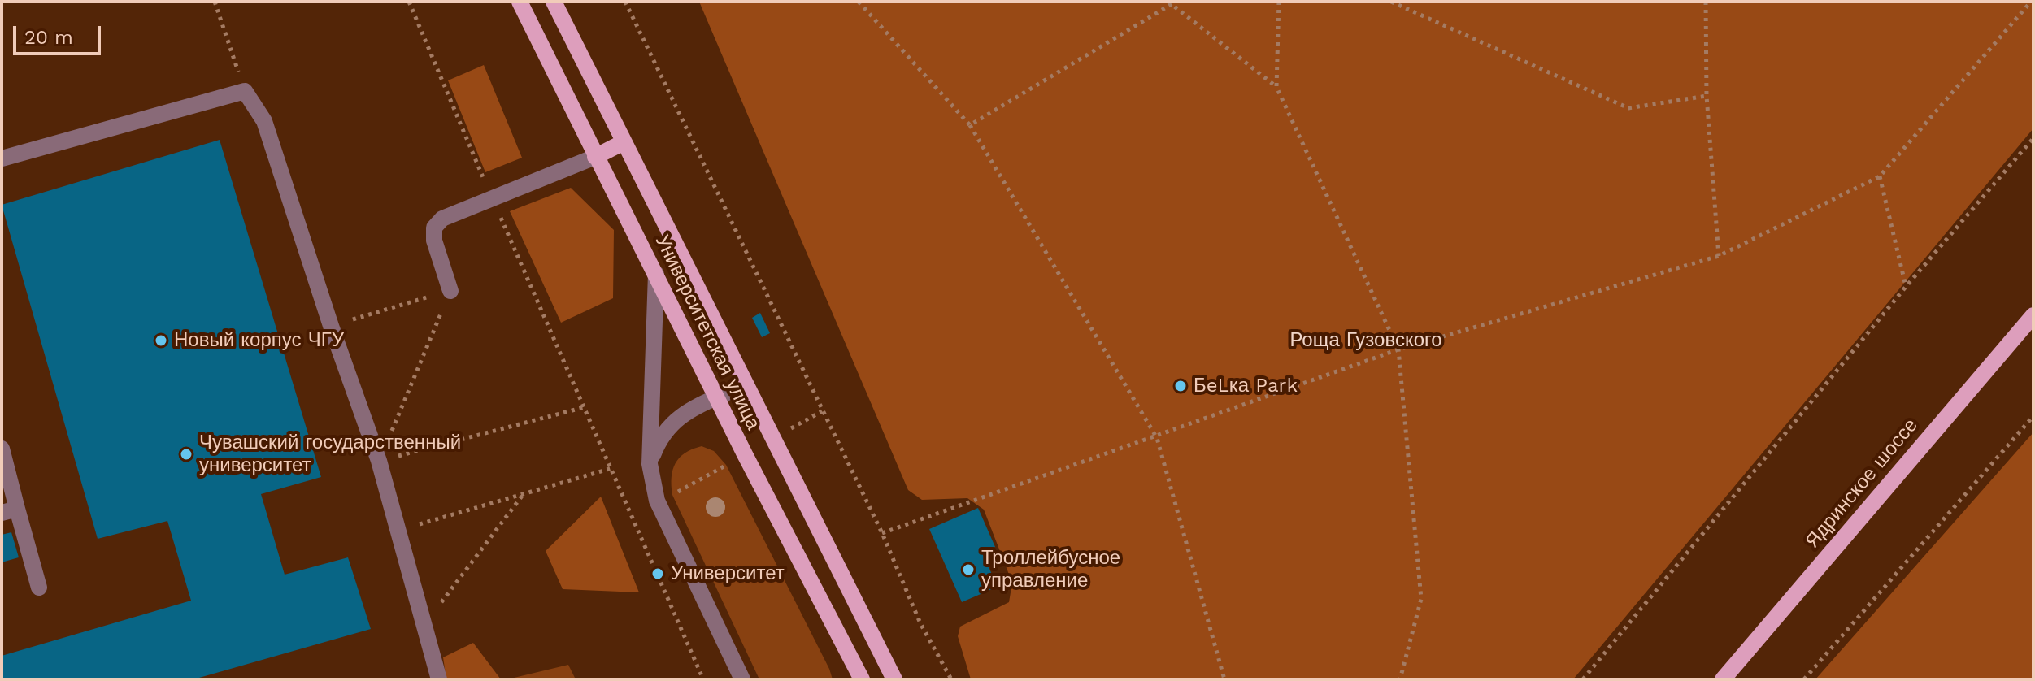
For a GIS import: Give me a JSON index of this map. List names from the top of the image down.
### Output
{
  "streets": {
    "main road": ["Университетская улица", "Ядринское шоссе"]
  },
  "parks": ["Роща Гузовского"],
  "places": [
    "Новый корпус ЧГУ",
    "БeLка Park",
    "Чувашский государственный университет",
    "Троллейбусное управление",
    "Университет"
  ],
  "scale_bar": "20 m"
}
